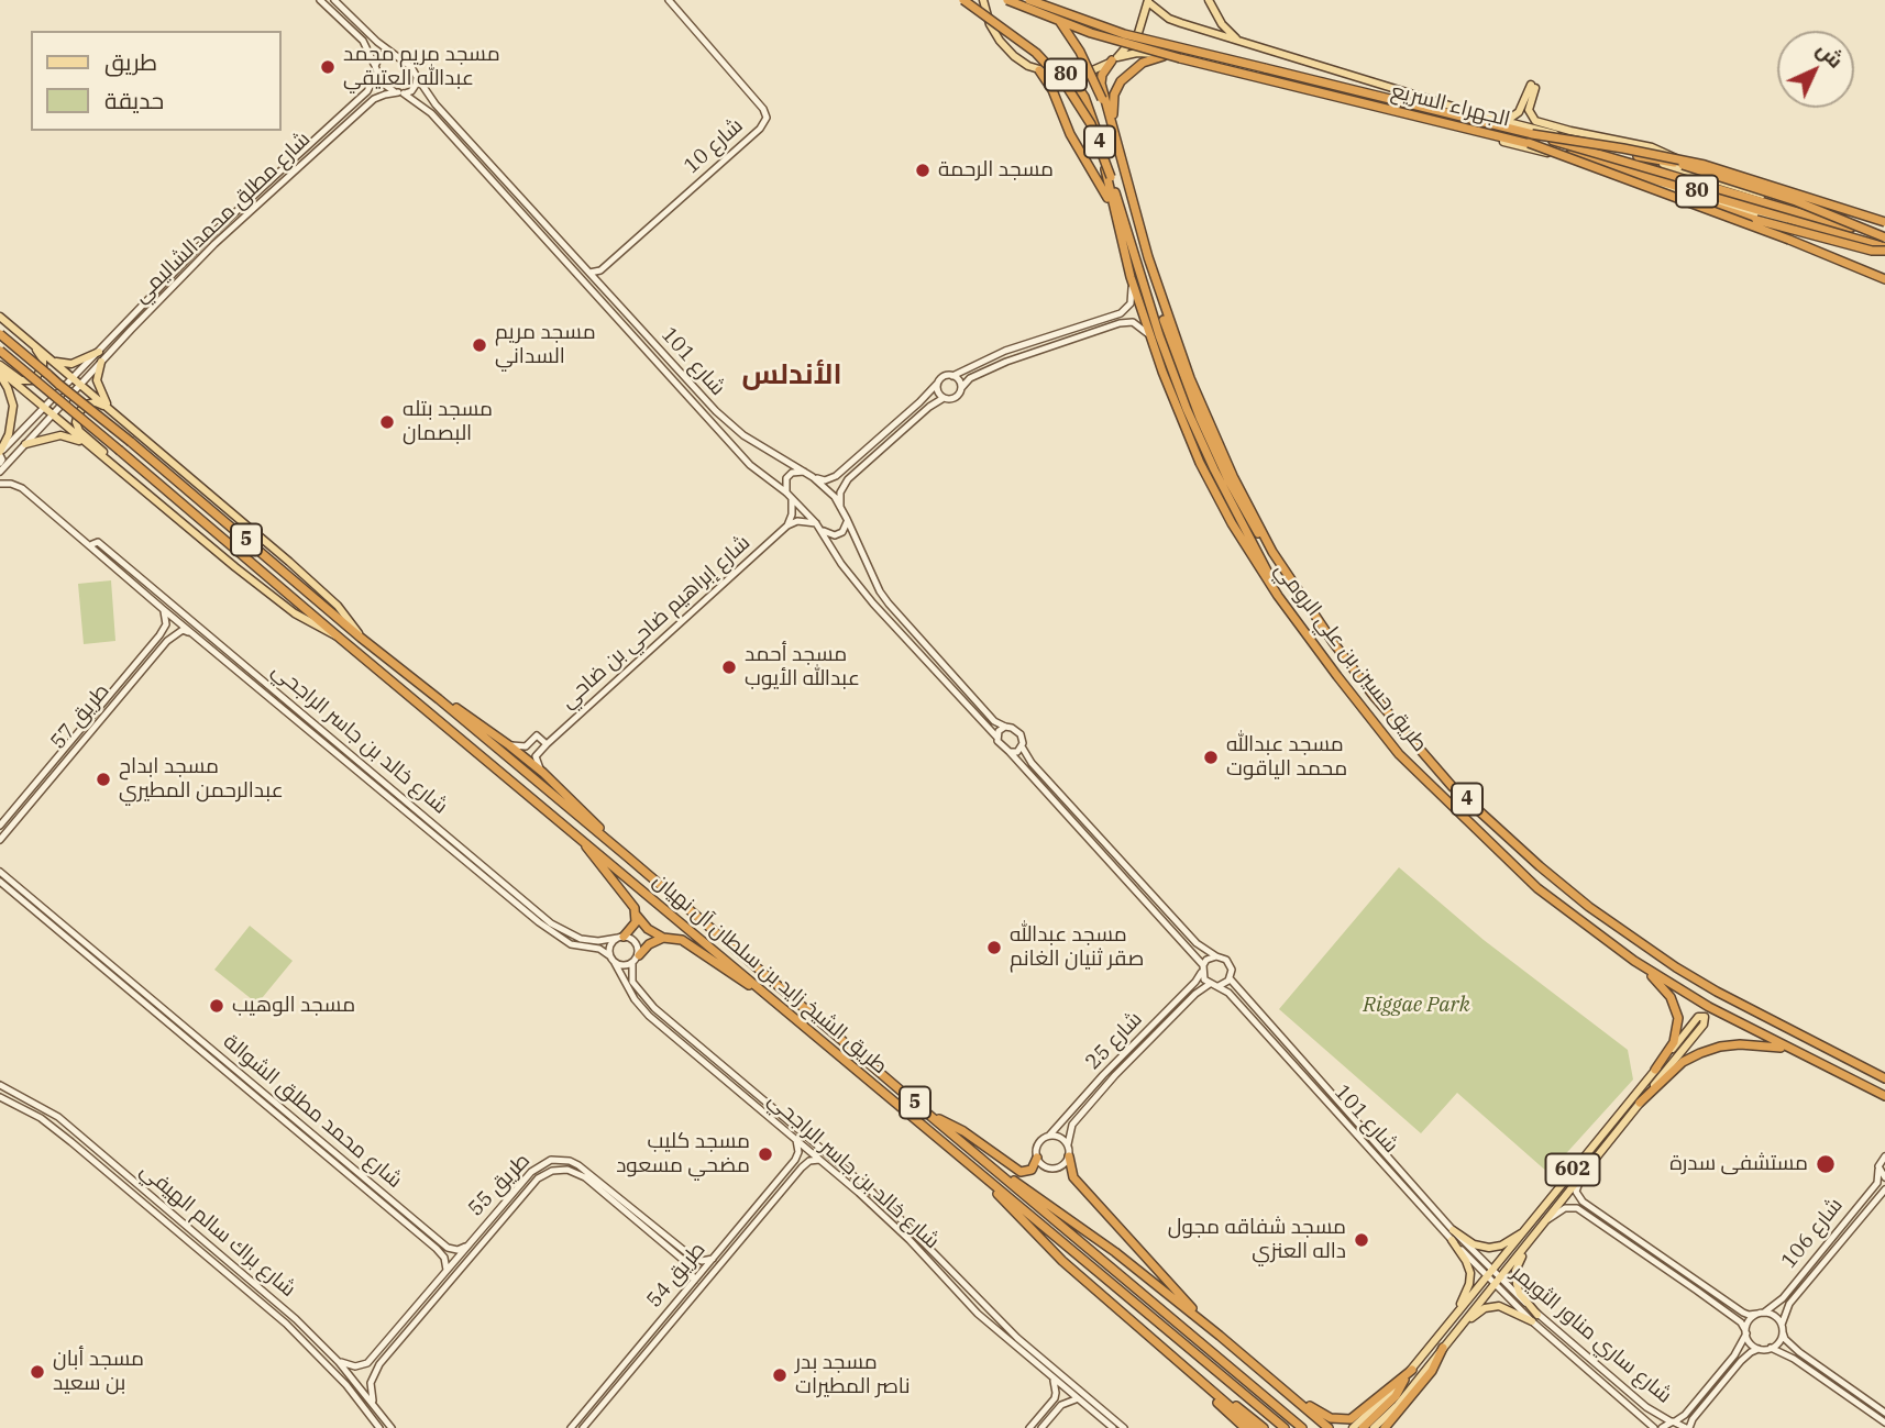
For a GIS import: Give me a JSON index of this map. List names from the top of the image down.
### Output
{
  "streets": {
    "highway": [
      "80",
      "الجهراء السريع",
      "4",
      "5",
      "طريق حسين بن علي الرومي",
      "طريق الشيخ زايد بن سلطان آل نهيان"
    ],
    "main road": ["602"],
    "street": [
      "شارع 10",
      "شارع مطلق محمدالشاليمي",
      "شارع 101",
      "شارع إبراهيم ضاحي بن ضاحي",
      "طريق 57",
      "شارع خالد بن جاسر الراجحي",
      "شارع 25",
      "شارع محمد مطلق الشوالة",
      "طريق 55",
      "شارع براك سالم الهيفي",
      "شارع 106",
      "طريق 54",
      "شارع ساري مناور الثويمر"
    ]
  },
  "crossings": [
    ["80", "الجهراء السريع"],
    ["80", "طريق حسين بن علي الرومي"],
    ["الجهراء السريع", "طريق حسين بن علي الرومي"],
    ["شارع مطلق محمدالشاليمي", "شارع 101"],
    ["شارع مطلق محمدالشاليمي", "طريق الشيخ زايد بن سلطان آل نهيان"],
    ["شارع 101", "شارع 25"],
    ["شارع 101", "602"],
    ["شارع 101", "شارع ساري مناور الثويمر"],
    ["شارع خالد بن جاسر الراجحي", "طريق 54"],
    ["شارع محمد مطلق الشوالة", "طريق 55"],
    ["602", "شارع ساري مناور الثويمر"],
    ["طريق 55", "طريق 54"]
  ],
  "districts": ["الأندلس"],
  "parks": ["Riggae Park"],
  "places": [
    "مسجد مريم محمد عبدالله العتيقي",
    "مسجد الرحمة",
    "مسجد مريم السداني",
    "مسجد بتله البصمان",
    "مسجد أحمد عبدالله الأيوب",
    "مسجد عبدالله محمد الياقوت",
    "مسجد ابداح عبدالرحمن المطيري",
    "مسجد عبدالله صقر ثنيان الغانم",
    "مسجد الوهيب",
    "مسجد كليب مضحي مسعود",
    "مستشفى سدرة",
    "مسجد شفاقه مجول داله العنزي",
    "مسجد أبان بن سعيد",
    "مسجد بدر ناصر المطيرات"
  ],
  "legend": ["طريق", "حديقة"],
  "north": "top right"
}
